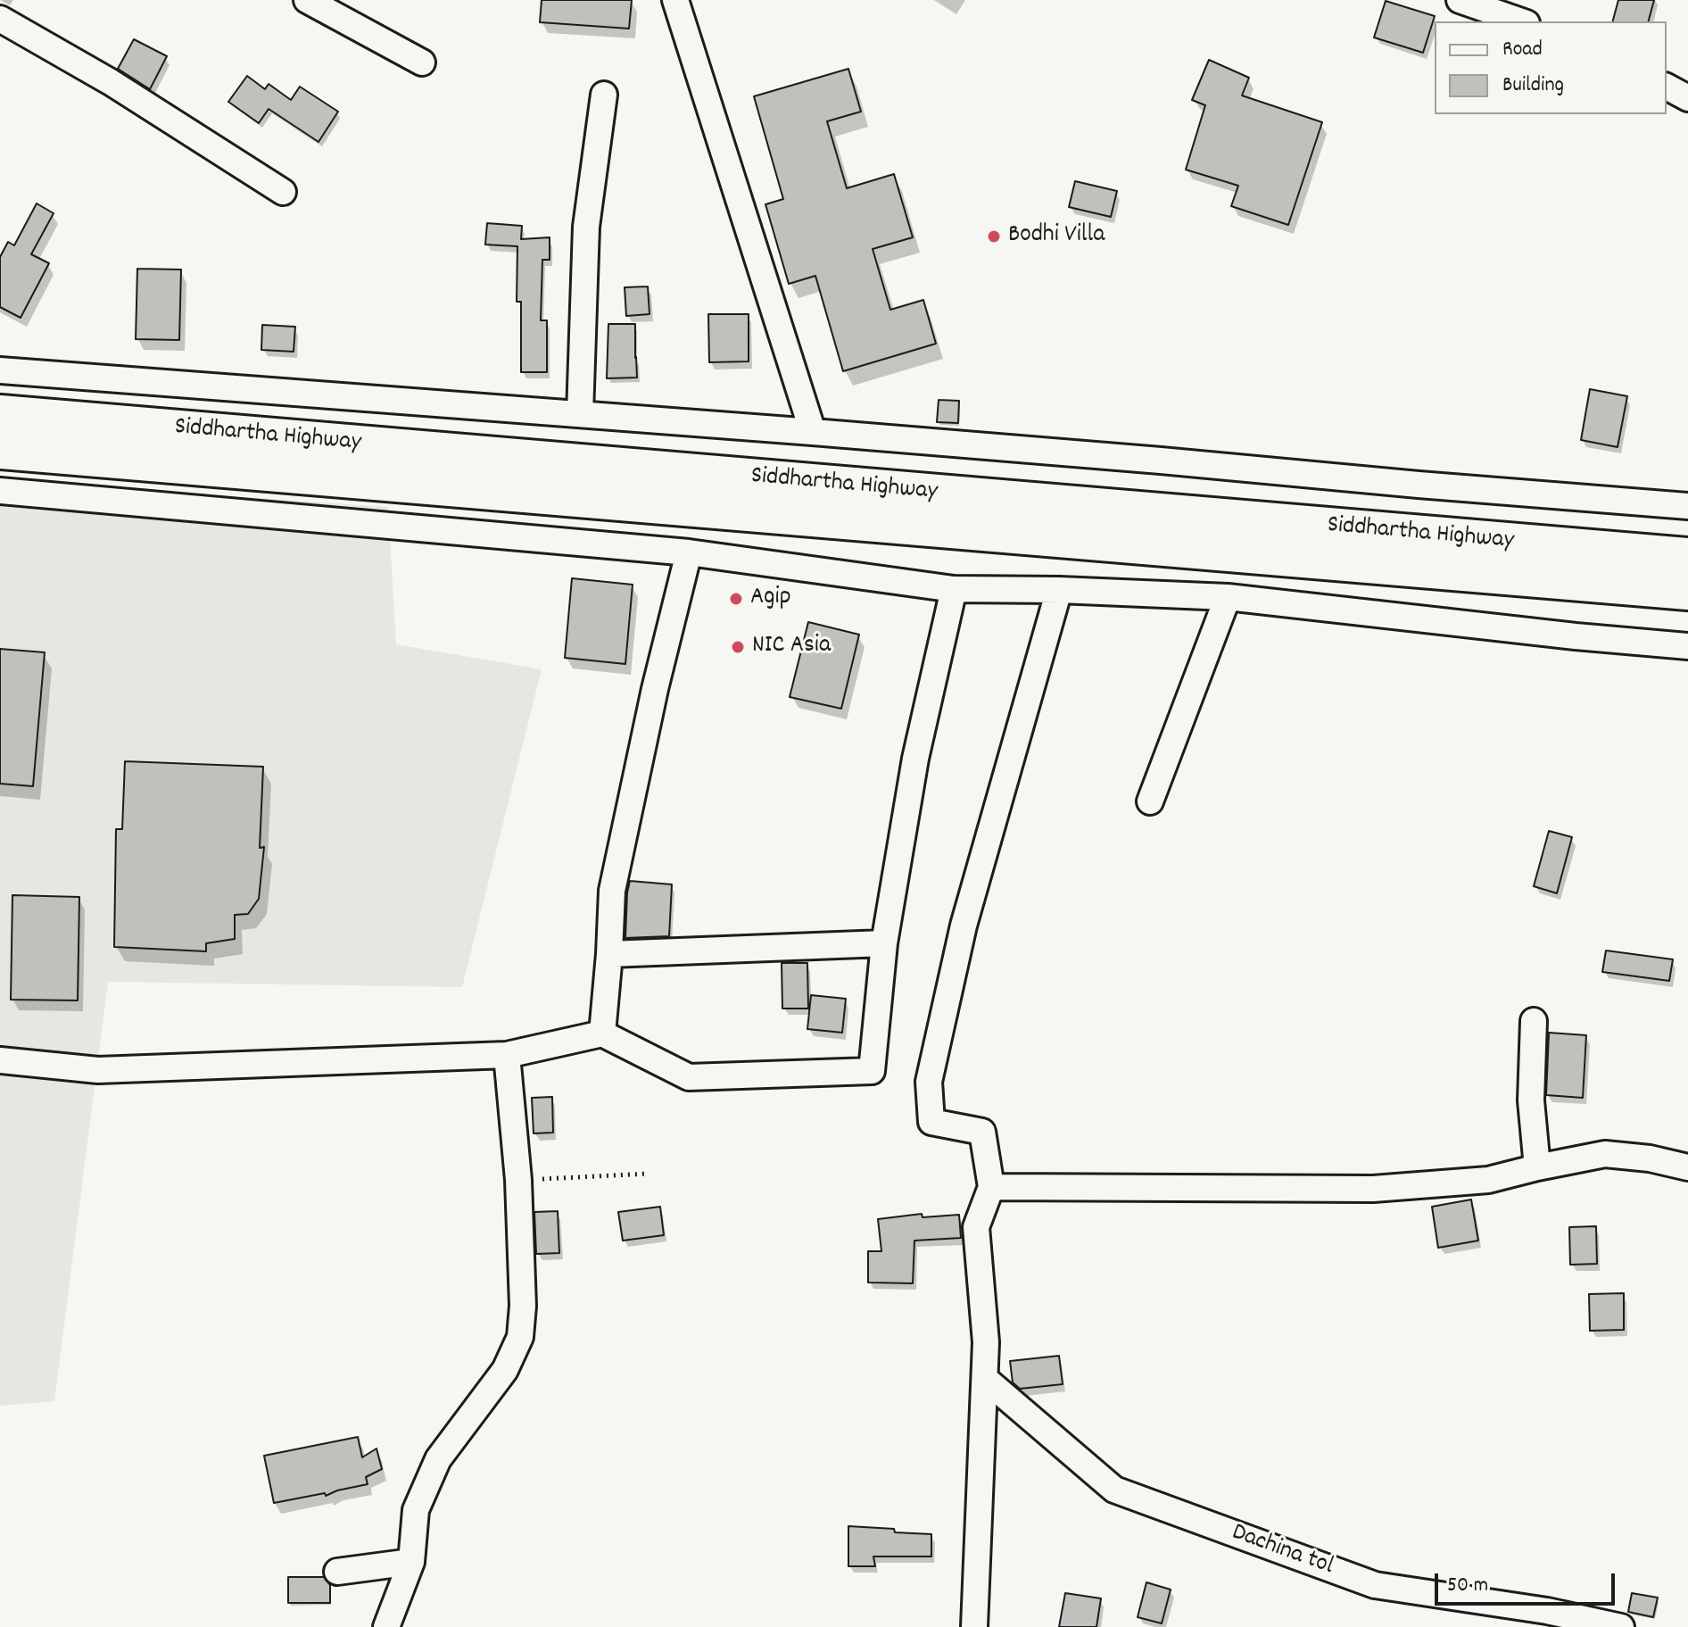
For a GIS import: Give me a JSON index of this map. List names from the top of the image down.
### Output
{
  "streets": {
    "highway": ["Siddhartha Highway"],
    "street": ["Dachina tol"]
  },
  "places": ["Bodhi Villa", "Agip", "NIC Asia"],
  "legend": ["Road", "Building"],
  "scale_bar": "50 m"
}
